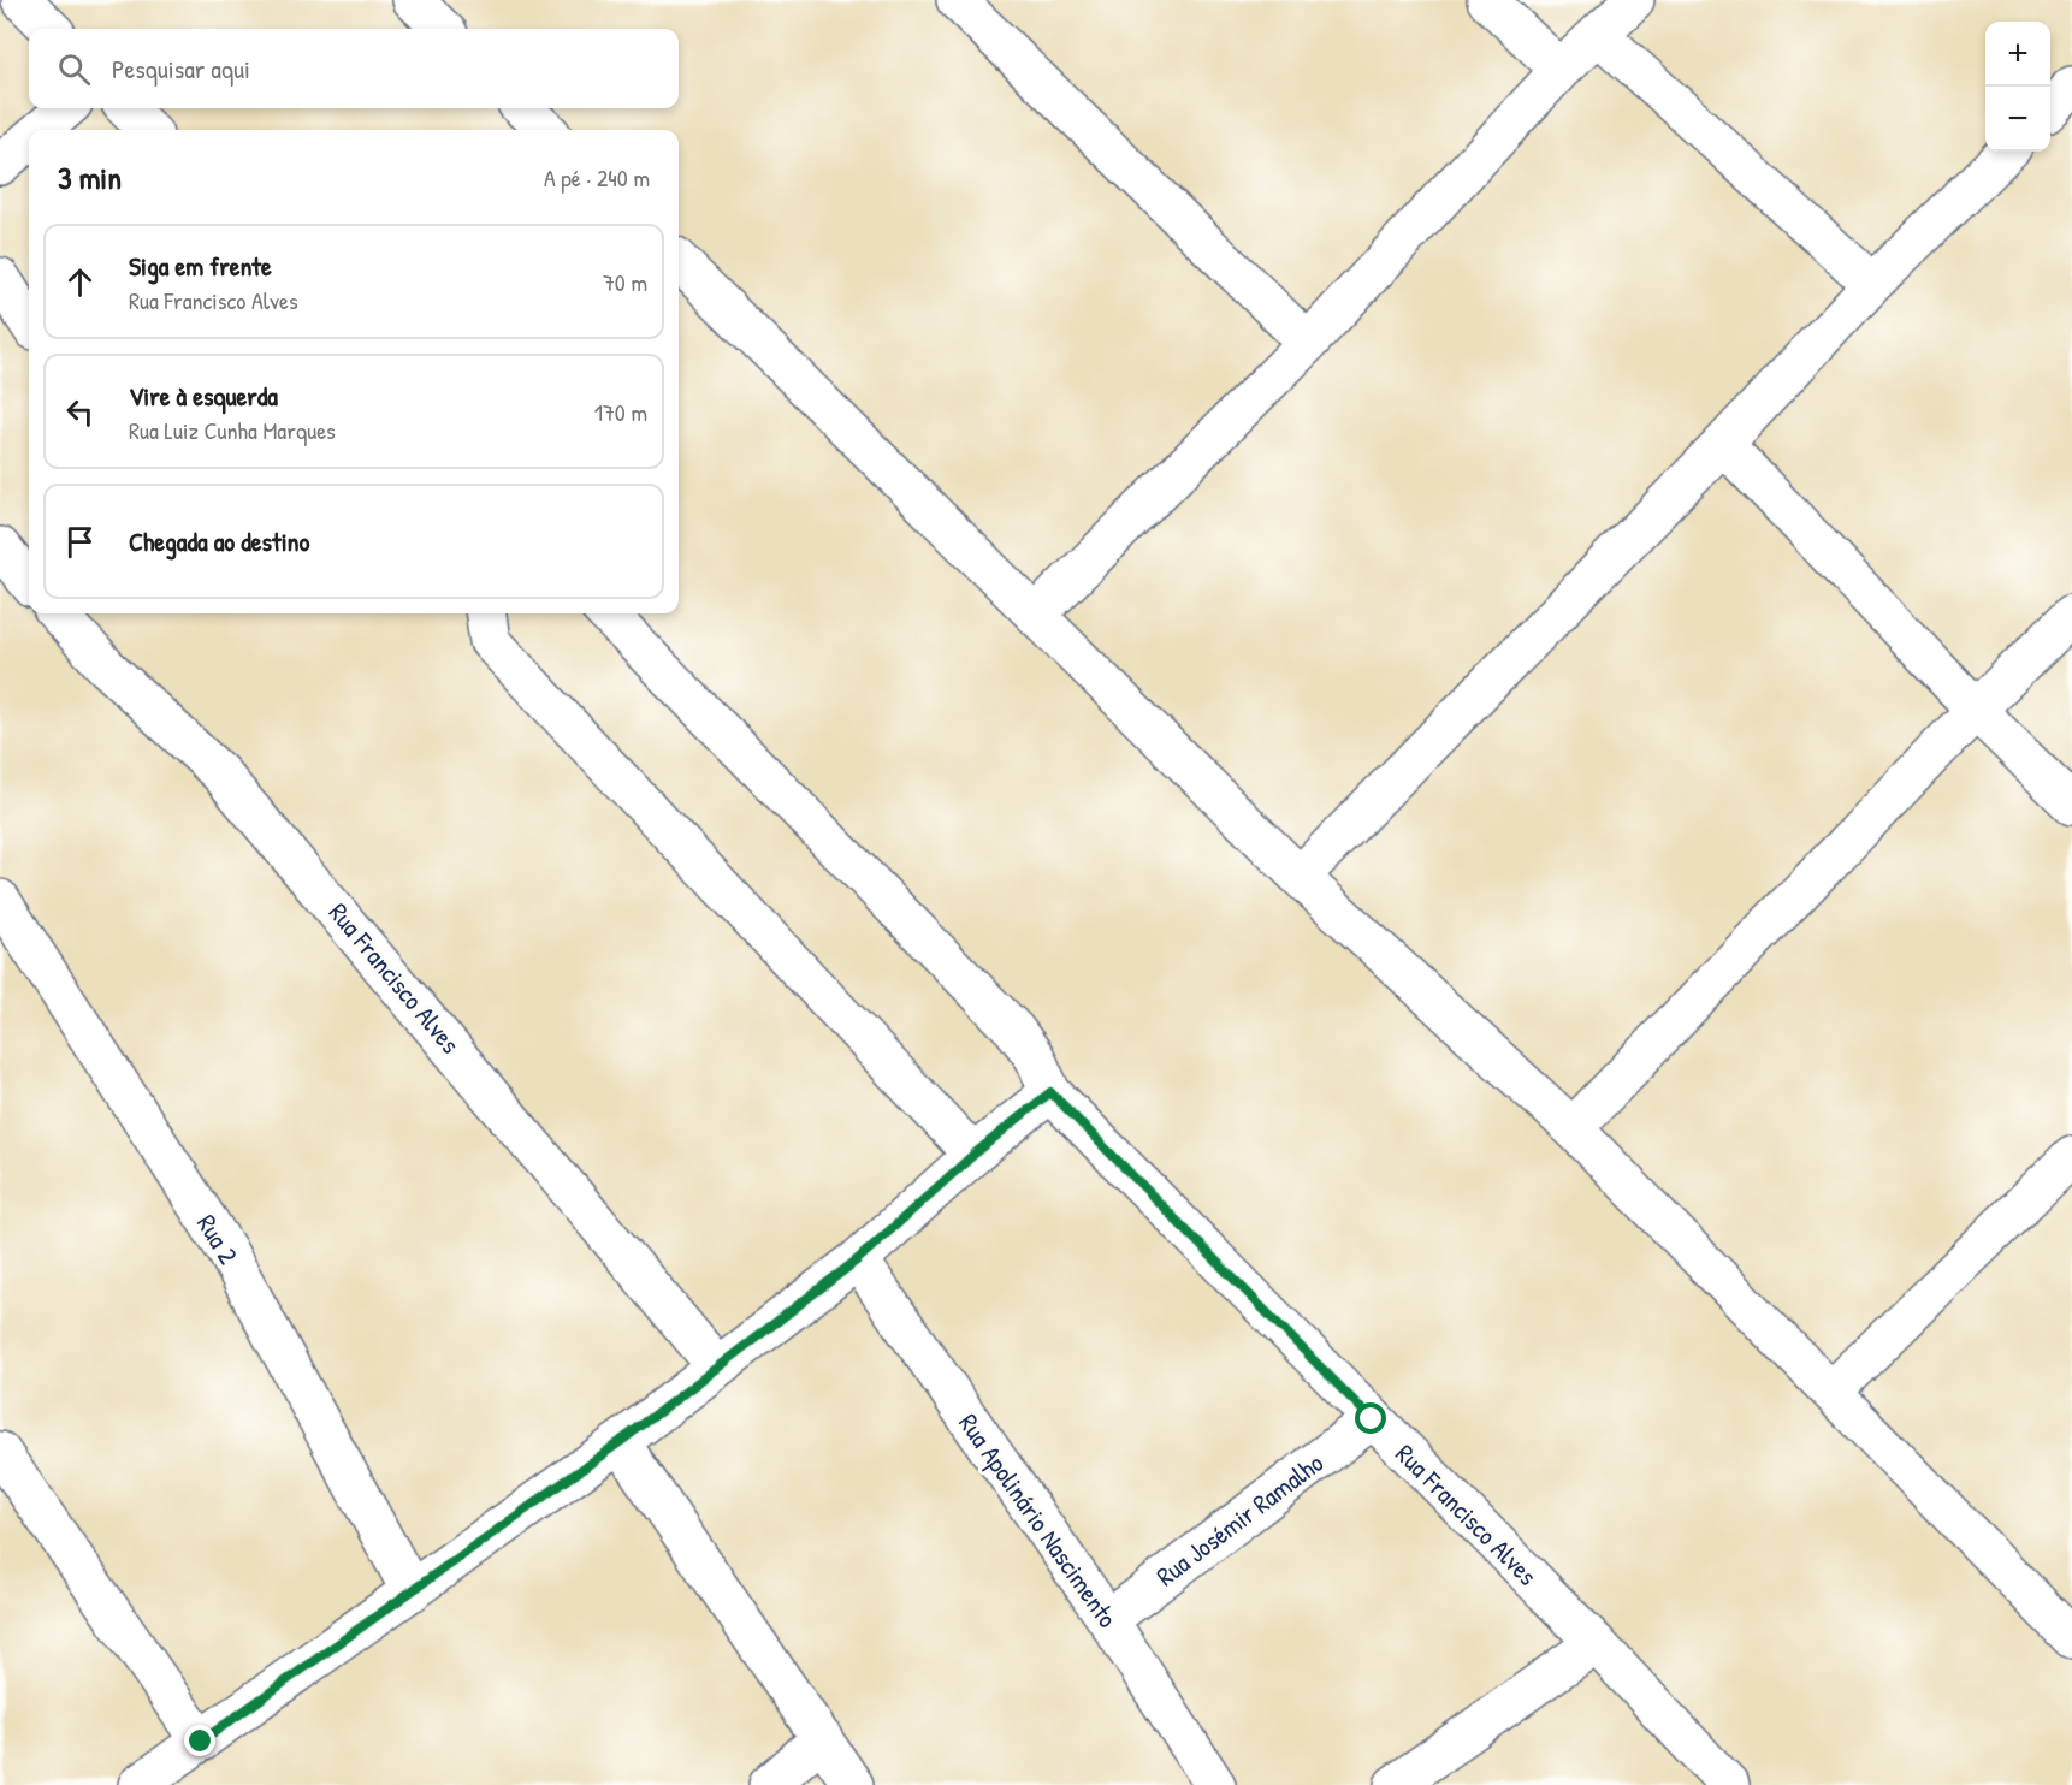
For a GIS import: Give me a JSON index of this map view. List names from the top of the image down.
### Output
{
  "streets": {
    "street": [
      "Rua Francisco Alves",
      "Rua 2",
      "Rua Josémir Ramalho",
      "Rua Apolinário Nascimento"
    ]
  },
  "crossings": [
    ["Rua Francisco Alves", "Rua Josémir Ramalho"],
    ["Rua Josémir Ramalho", "Rua Apolinário Nascimento"]
  ],
  "page": {
    "map_buttons": ["+", "−"],
    "search": "Pesquisar aqui",
    "heading": ["3 min", "A pé · 240 m"],
    "list": [
      ["Siga em frente", "Rua Francisco Alves", "70 m"],
      ["Vire à esquerda", "Rua Luiz Cunha Marques", "170 m"],
      "Chegada ao destino"
    ]
  }
}
